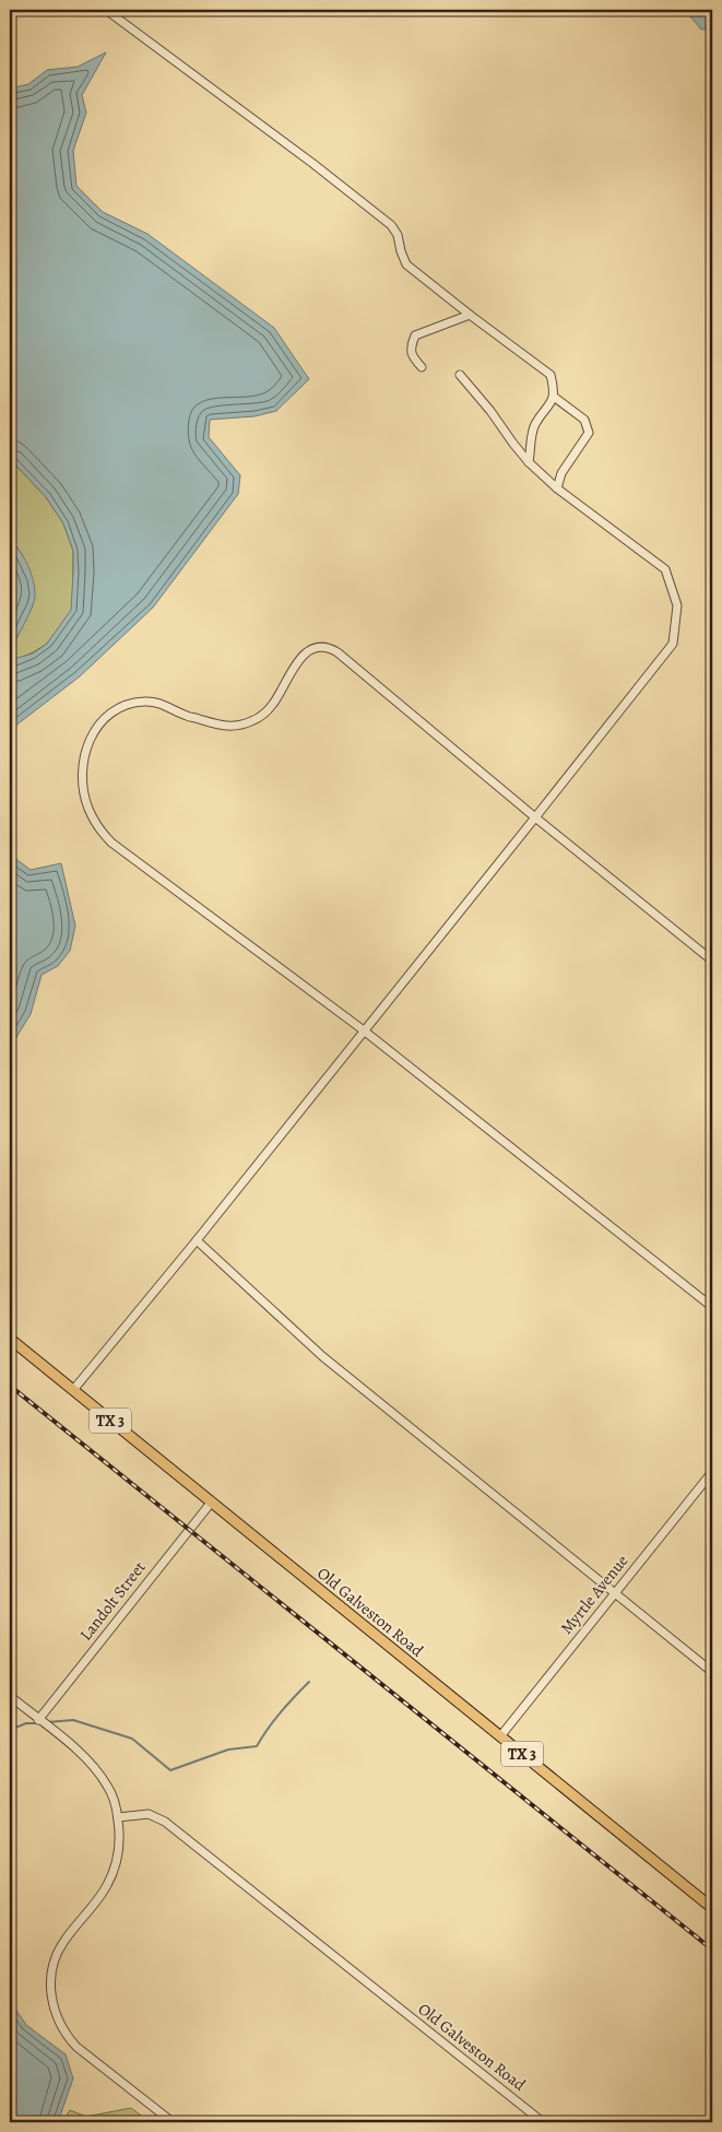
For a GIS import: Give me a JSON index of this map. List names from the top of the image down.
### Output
{
  "streets": {
    "main road": ["TX 3", "Old Galveston Road"],
    "street": ["Myrtle Avenue", "Landolt Street"]
  },
  "crossings": [
    ["Myrtle Avenue", "Old Galveston Road"],
    ["Landolt Street", "Old Galveston Road"]
  ]
}
